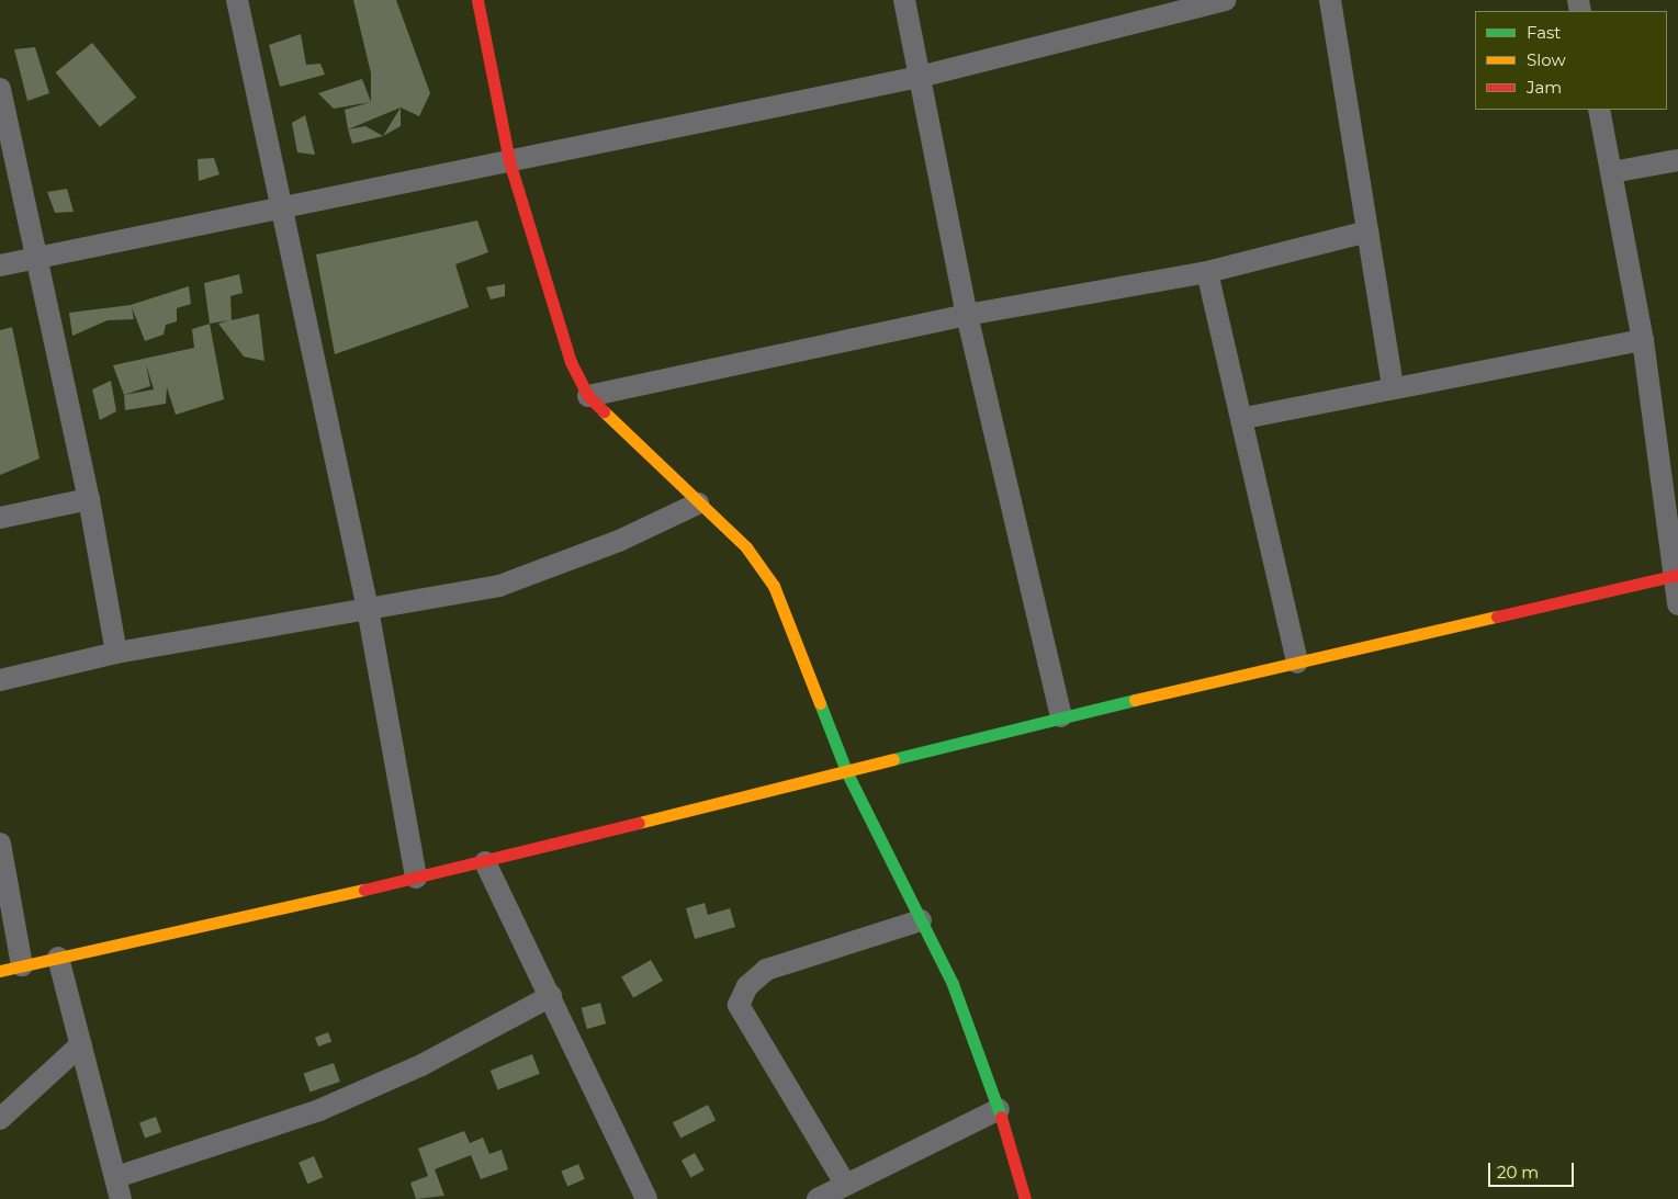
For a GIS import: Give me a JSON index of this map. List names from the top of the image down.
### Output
{
  "legend": ["Fast", "Slow", "Jam"],
  "scale_bar": "20 m"
}
